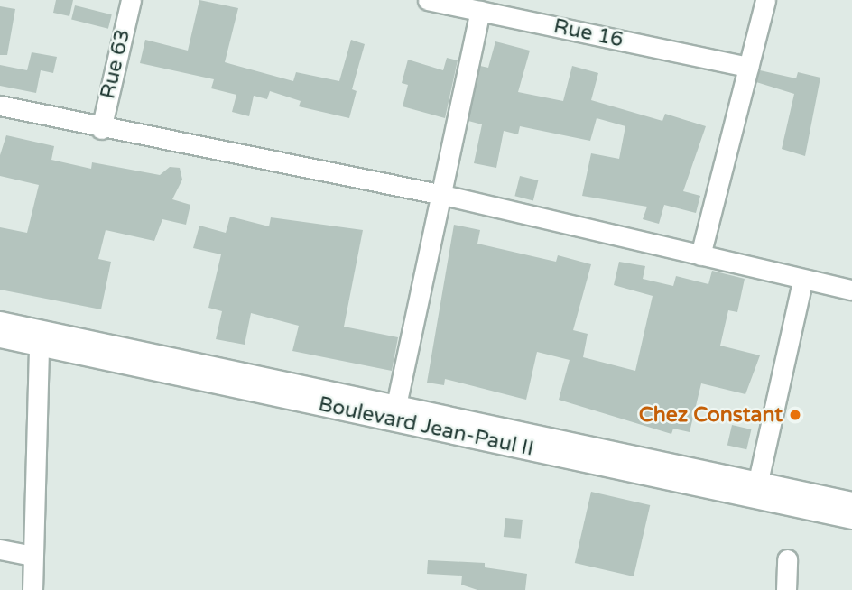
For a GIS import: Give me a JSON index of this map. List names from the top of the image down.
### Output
{
  "streets": {
    "street": ["Rue 16", "Rue 63", "Boulevard Jean-Paul II"]
  },
  "places": ["Chez Constant"]
}
